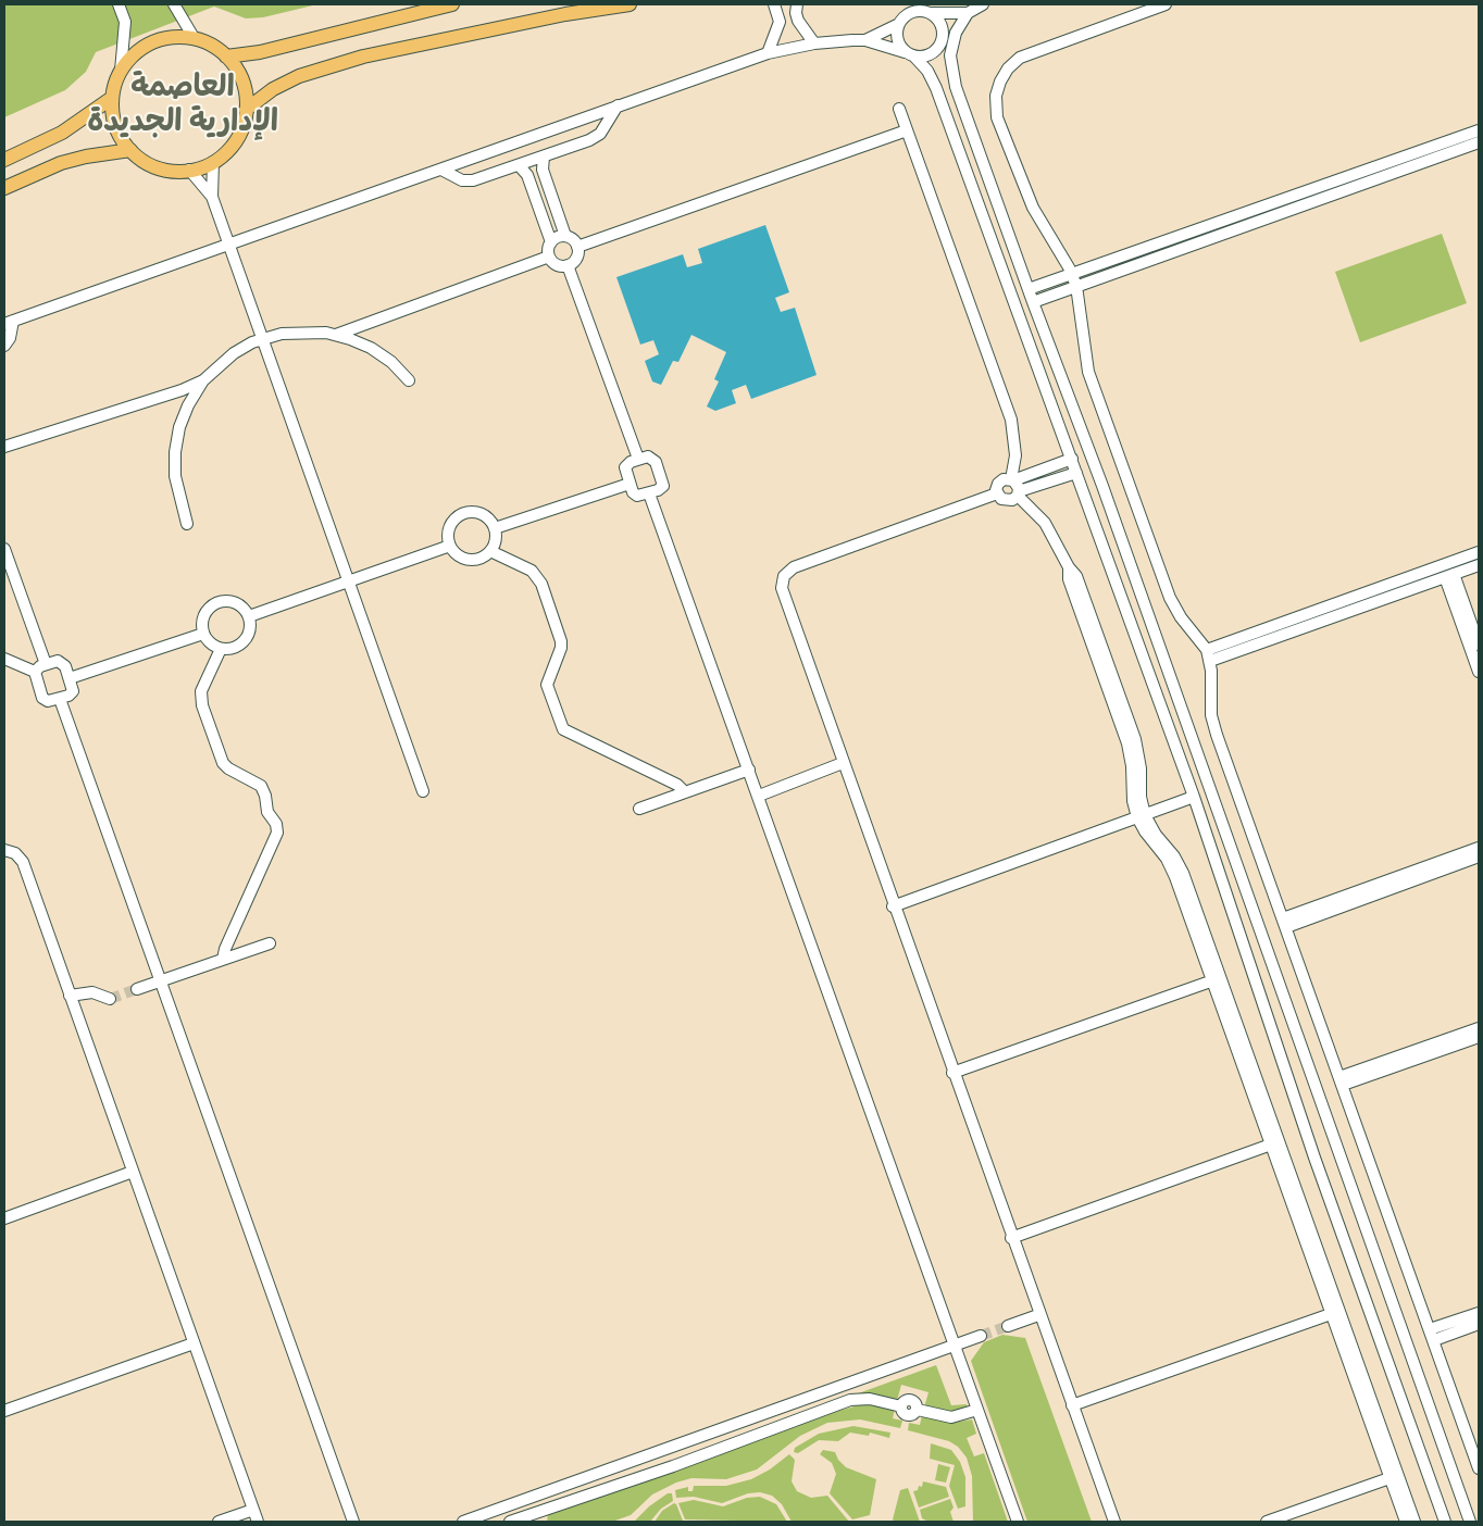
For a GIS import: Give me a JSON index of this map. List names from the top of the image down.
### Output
{
  "districts": ["العاصمة الإدارية الجديدة"]
}
